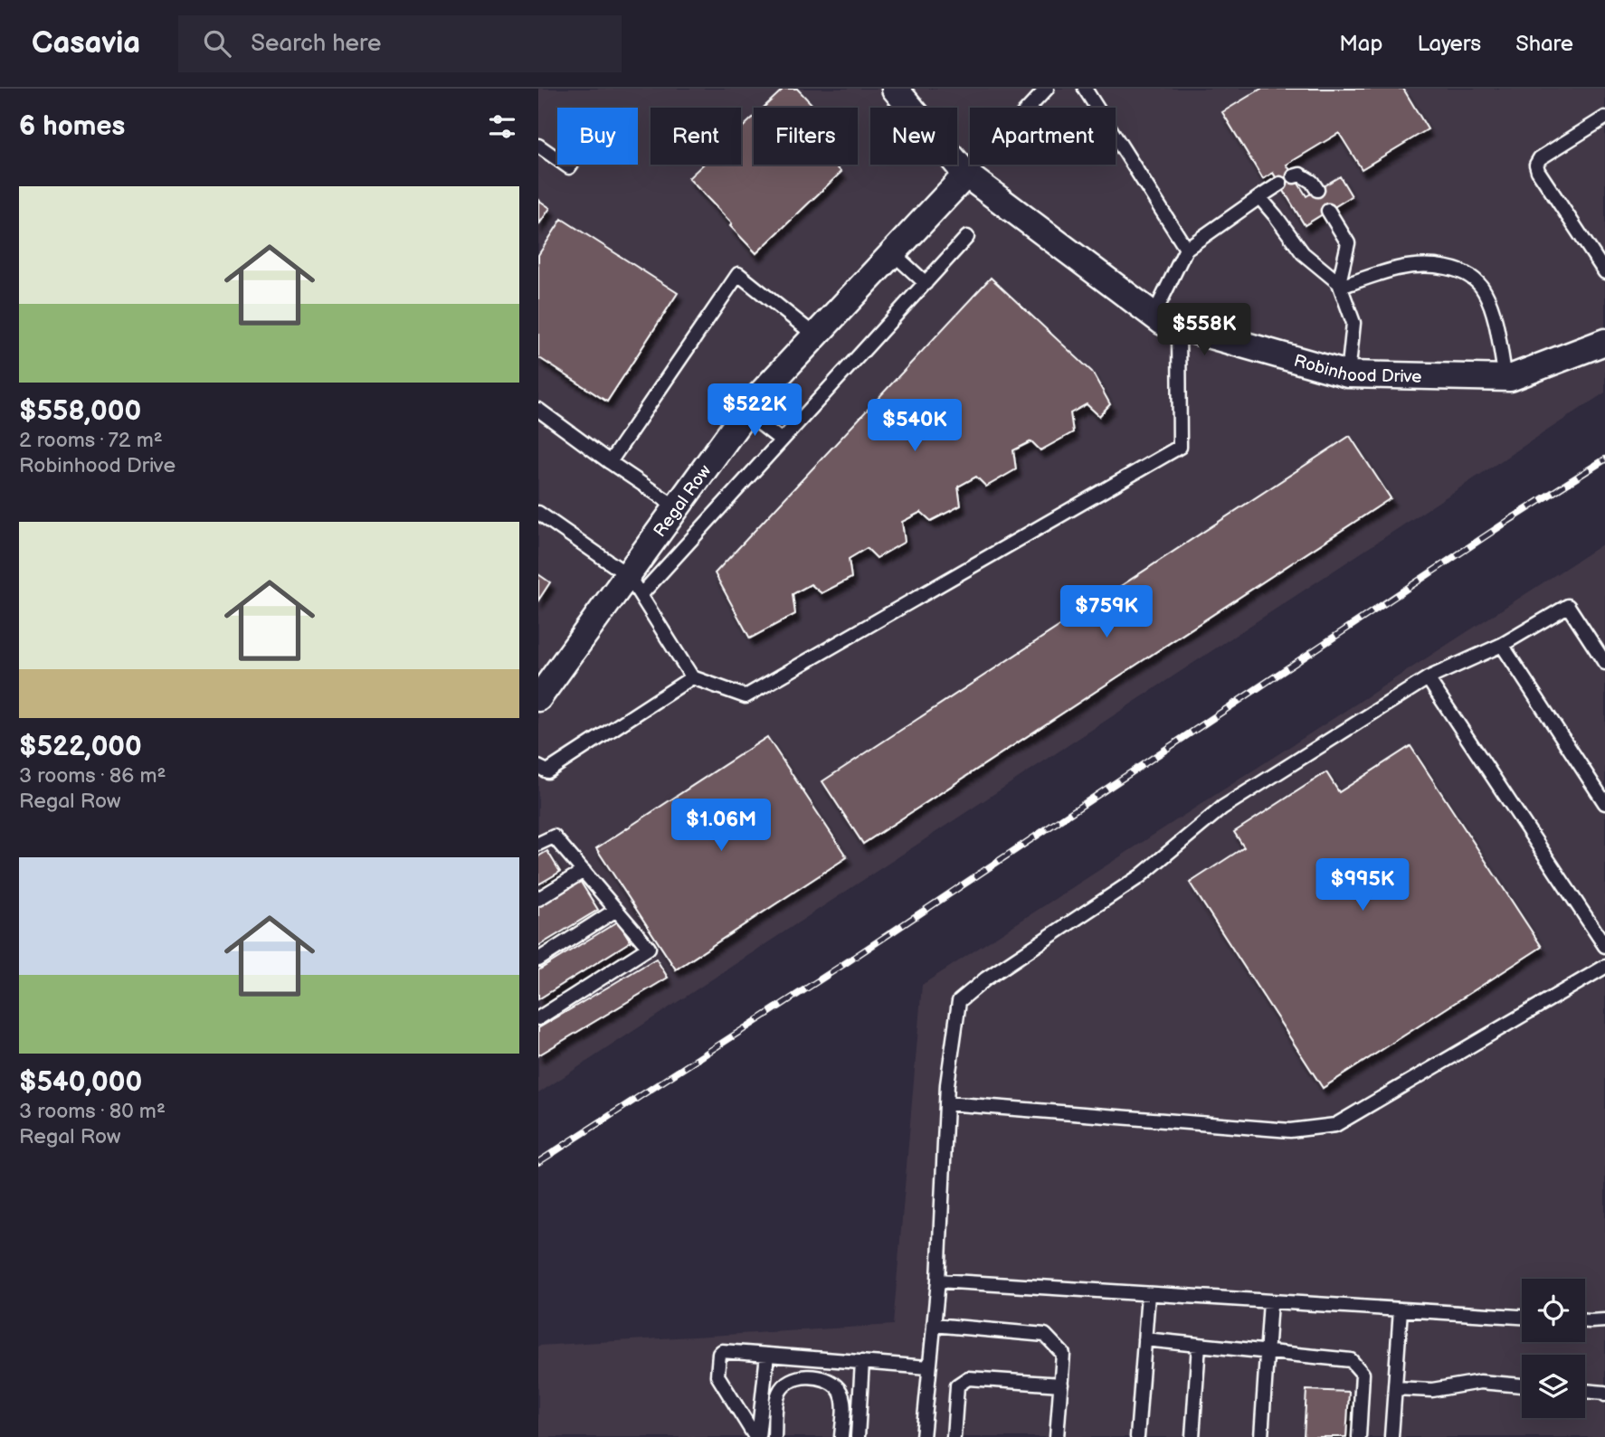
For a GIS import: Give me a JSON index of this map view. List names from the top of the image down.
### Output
{
  "streets": {
    "street": ["Robinhood Drive", "Regal Row"]
  },
  "crossings": [
    ["Robinhood Drive", "Regal Row"]
  ],
  "page": {
    "header": "Casavia",
    "search": "Search here",
    "nav": ["Map", "Layers", "Share"],
    "heading": "6 homes",
    "chip": [
      "Buy",
      "Rent",
      "Filters",
      "New",
      "Apartment"
    ],
    "list": [
      {
        "name": "$558,000",
        "note": "2 rooms · 72 m² · Robinhood Drive"
      },
      {
        "name": "$522,000",
        "note": "3 rooms · 86 m² · Regal Row"
      },
      {
        "name": "$540,000",
        "note": "3 rooms · 80 m² · Regal Row"
      }
    ],
    "price": [
      "$558K",
      "$522K",
      "$540K",
      "$759K",
      "$1.06M",
      "$995K"
    ]
  }
}
